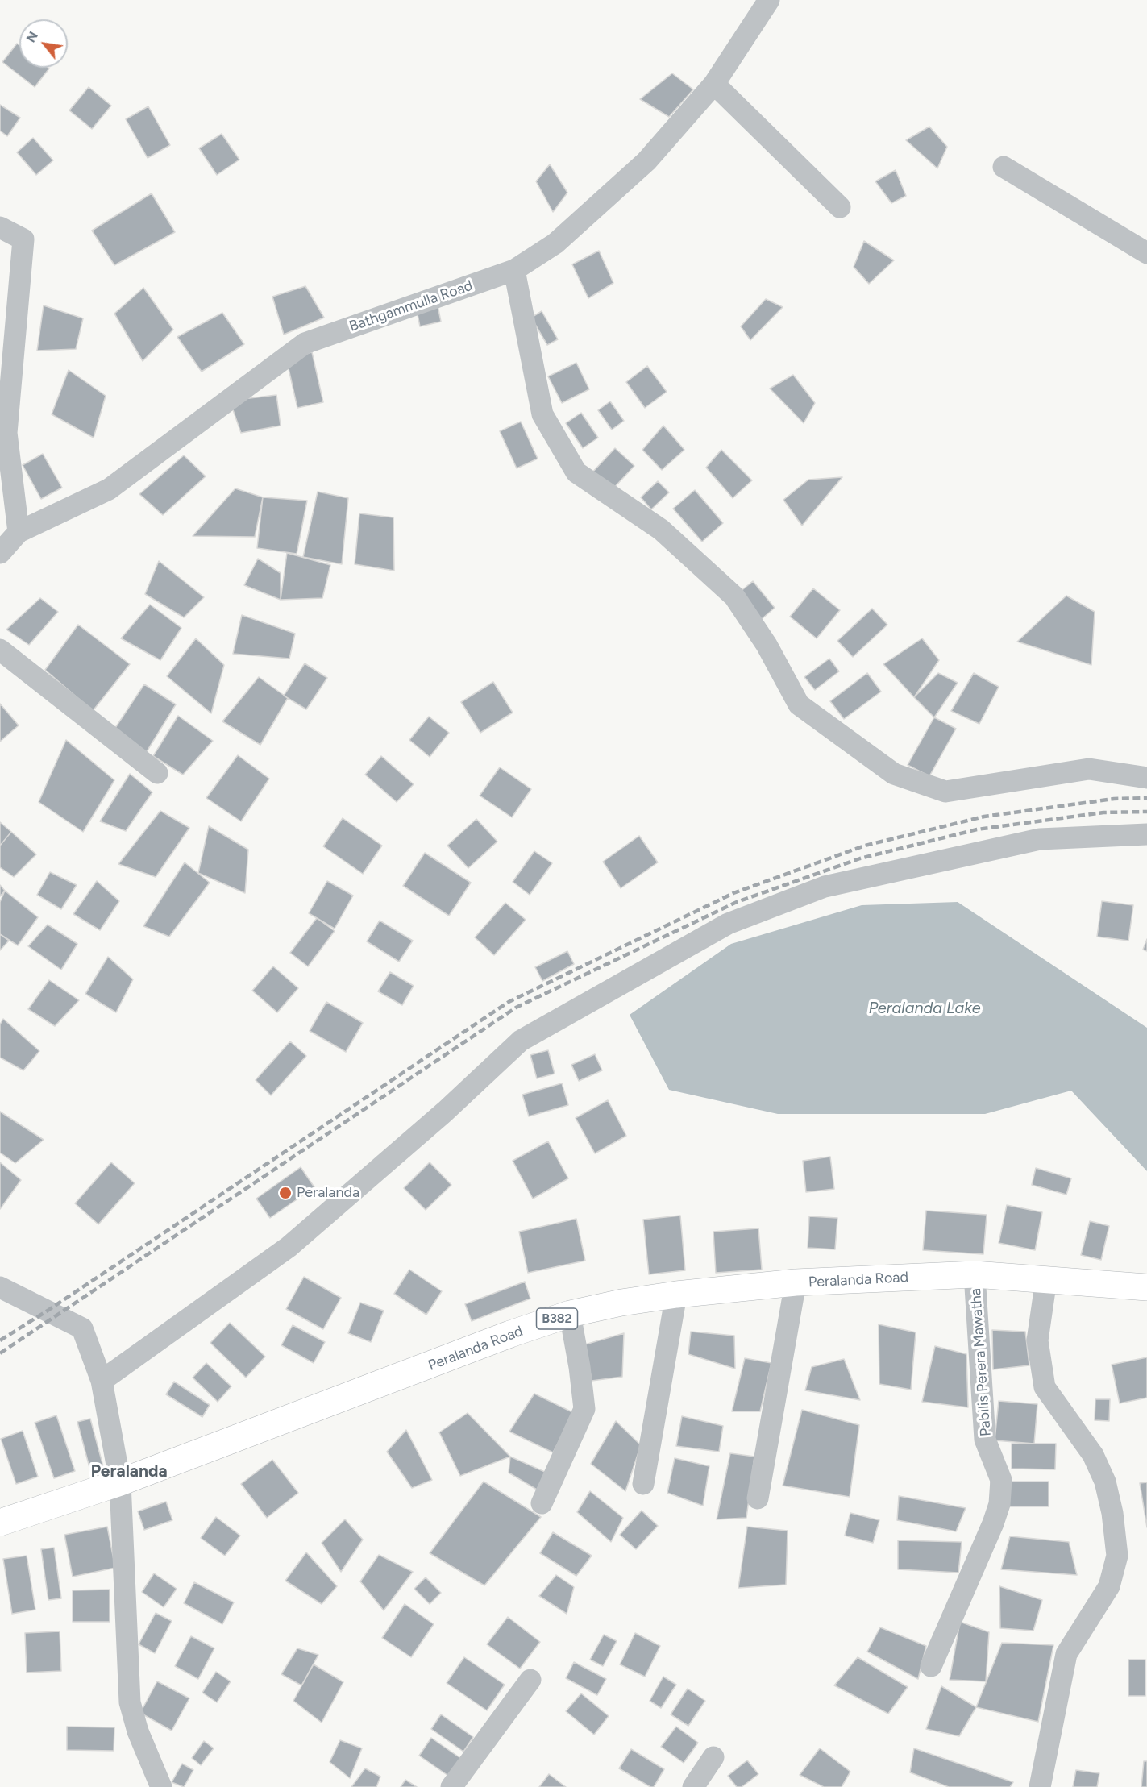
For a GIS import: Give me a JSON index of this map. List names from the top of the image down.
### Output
{
  "streets": {
    "main road": ["Peralanda Road", "B382"],
    "street": ["Bathgammulla Road", "Pabilis Perera Mawatha"]
  },
  "crossings": [
    ["Peralanda Road", "Pabilis Perera Mawatha"]
  ],
  "districts": ["Peralanda"],
  "water": ["Peralanda Lake"],
  "places": ["Peralanda"],
  "north": "top left"
}
